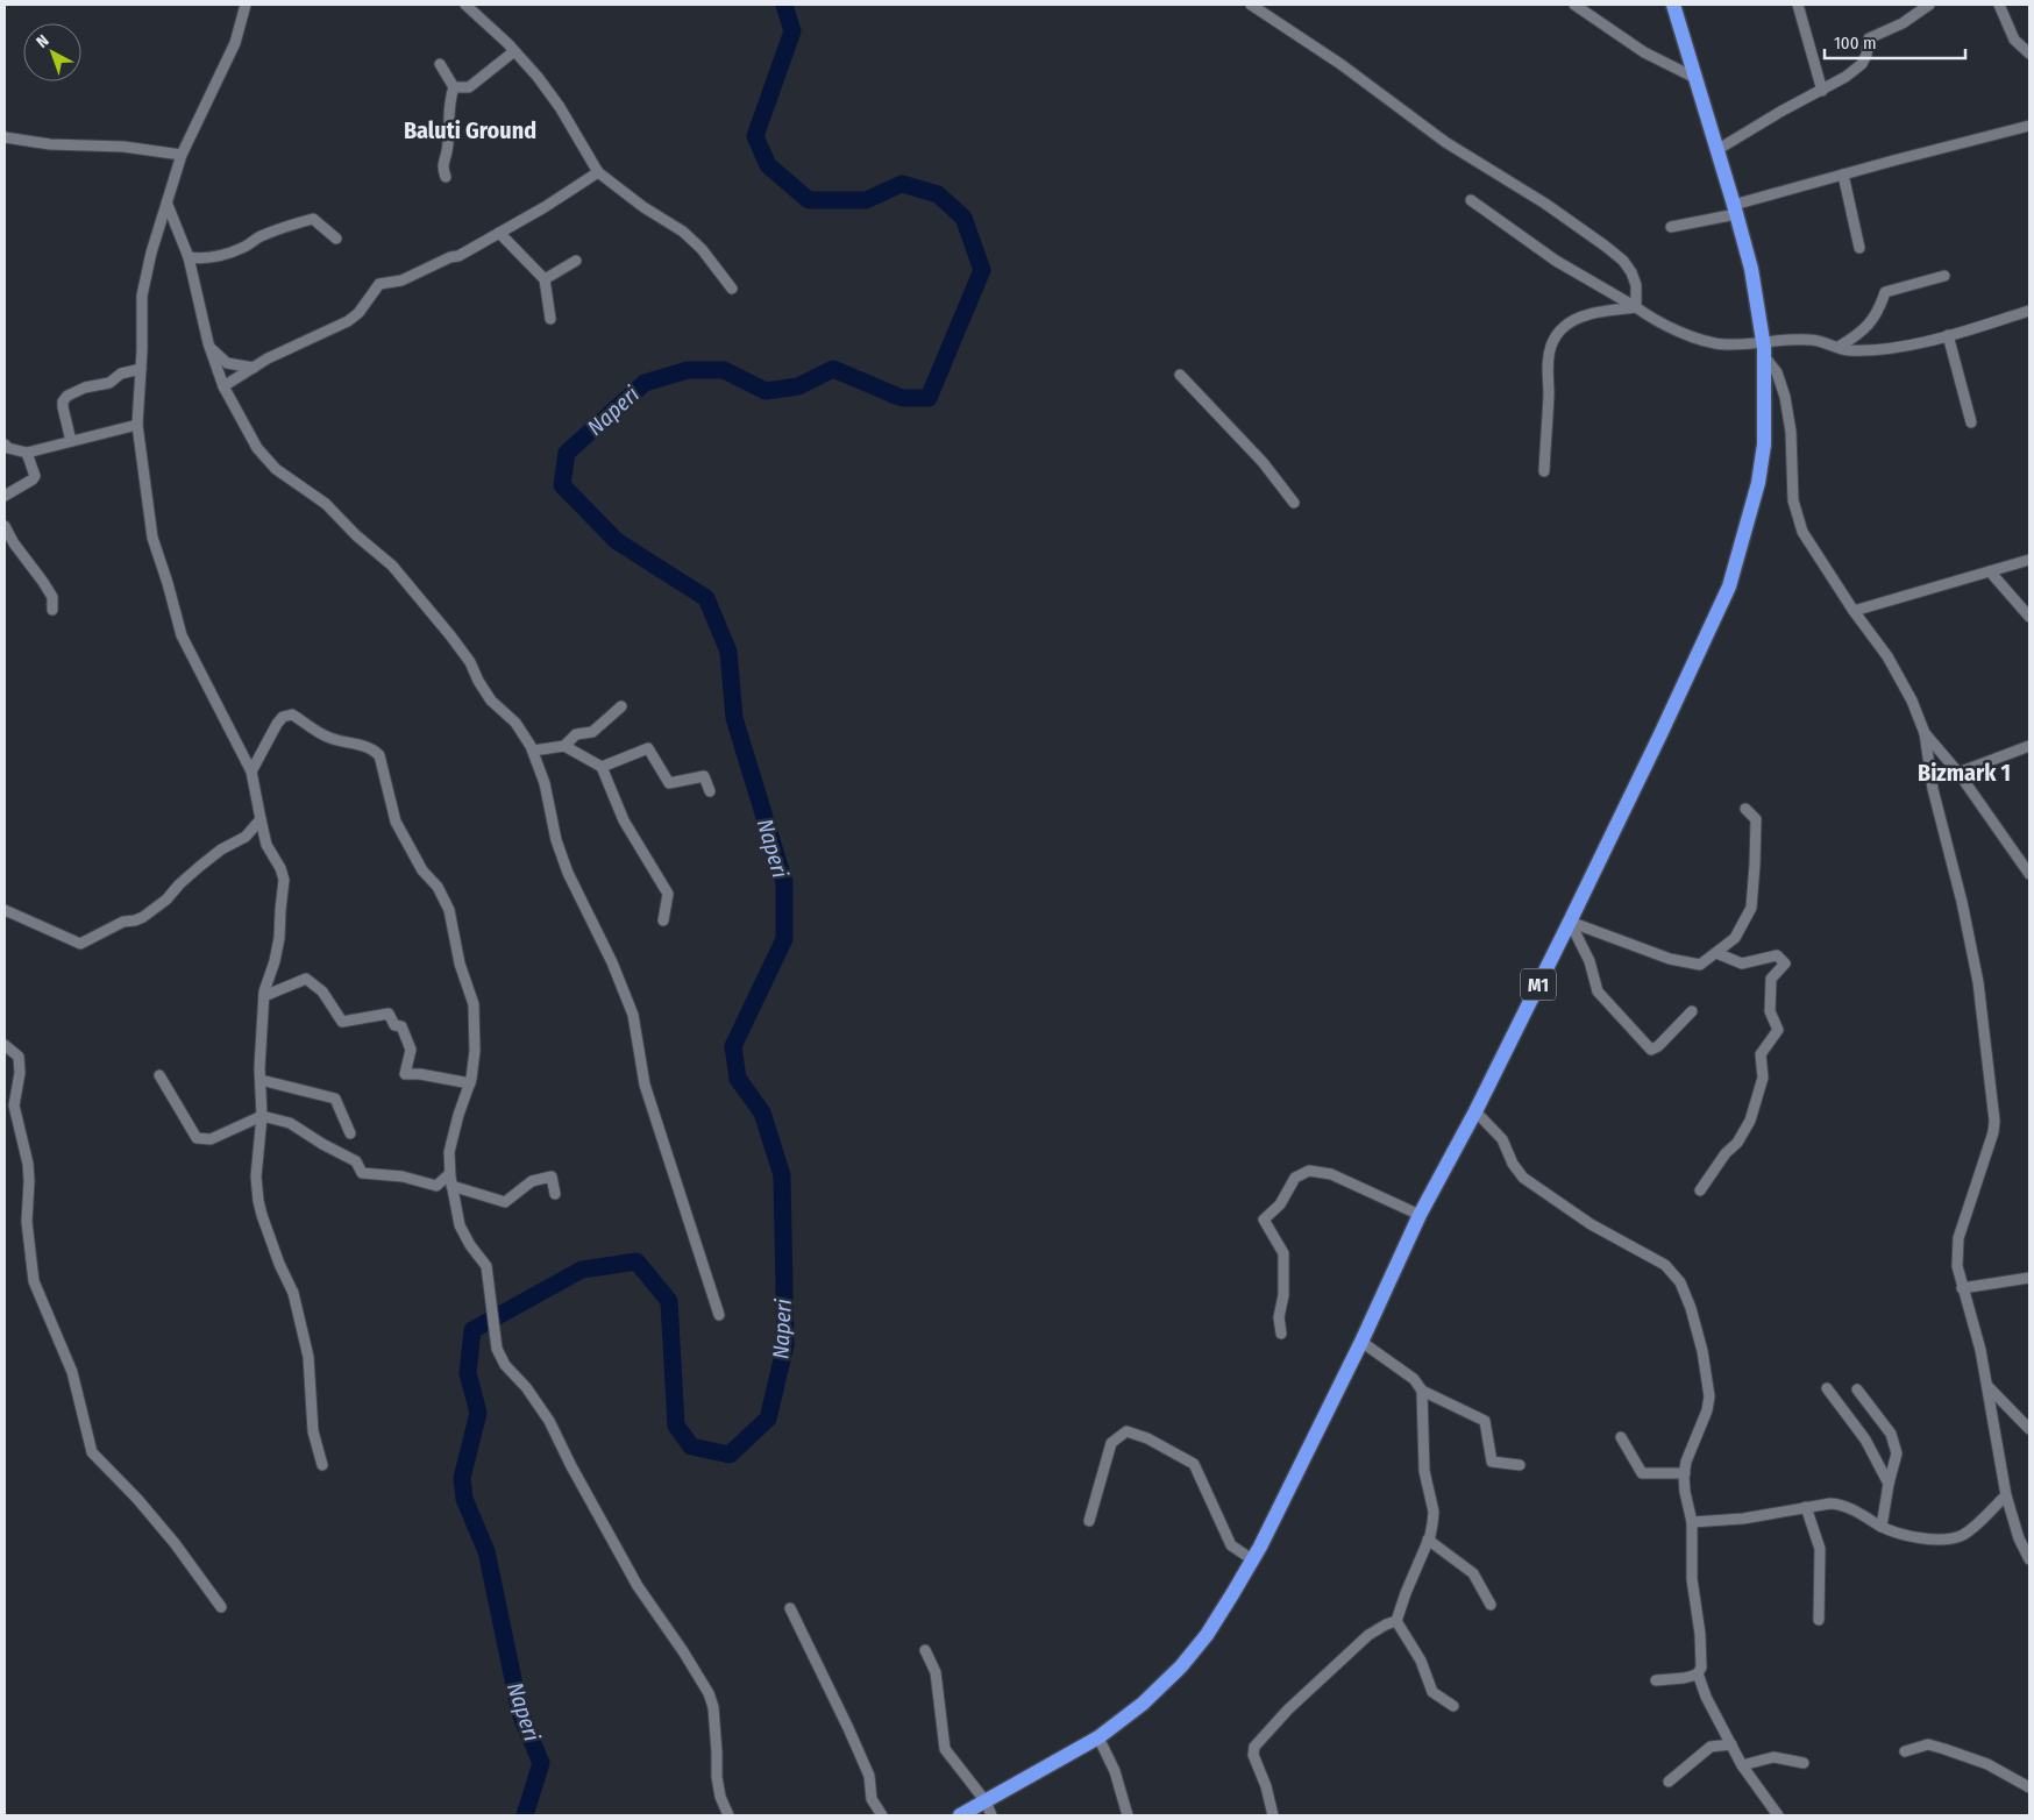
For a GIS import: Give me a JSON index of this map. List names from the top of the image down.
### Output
{
  "streets": {
    "highway": ["M1"]
  },
  "districts": ["Baluti Ground", "Bizmark 1"],
  "water": ["Naperi"],
  "scale_bar": "100 m",
  "north": "top left"
}
